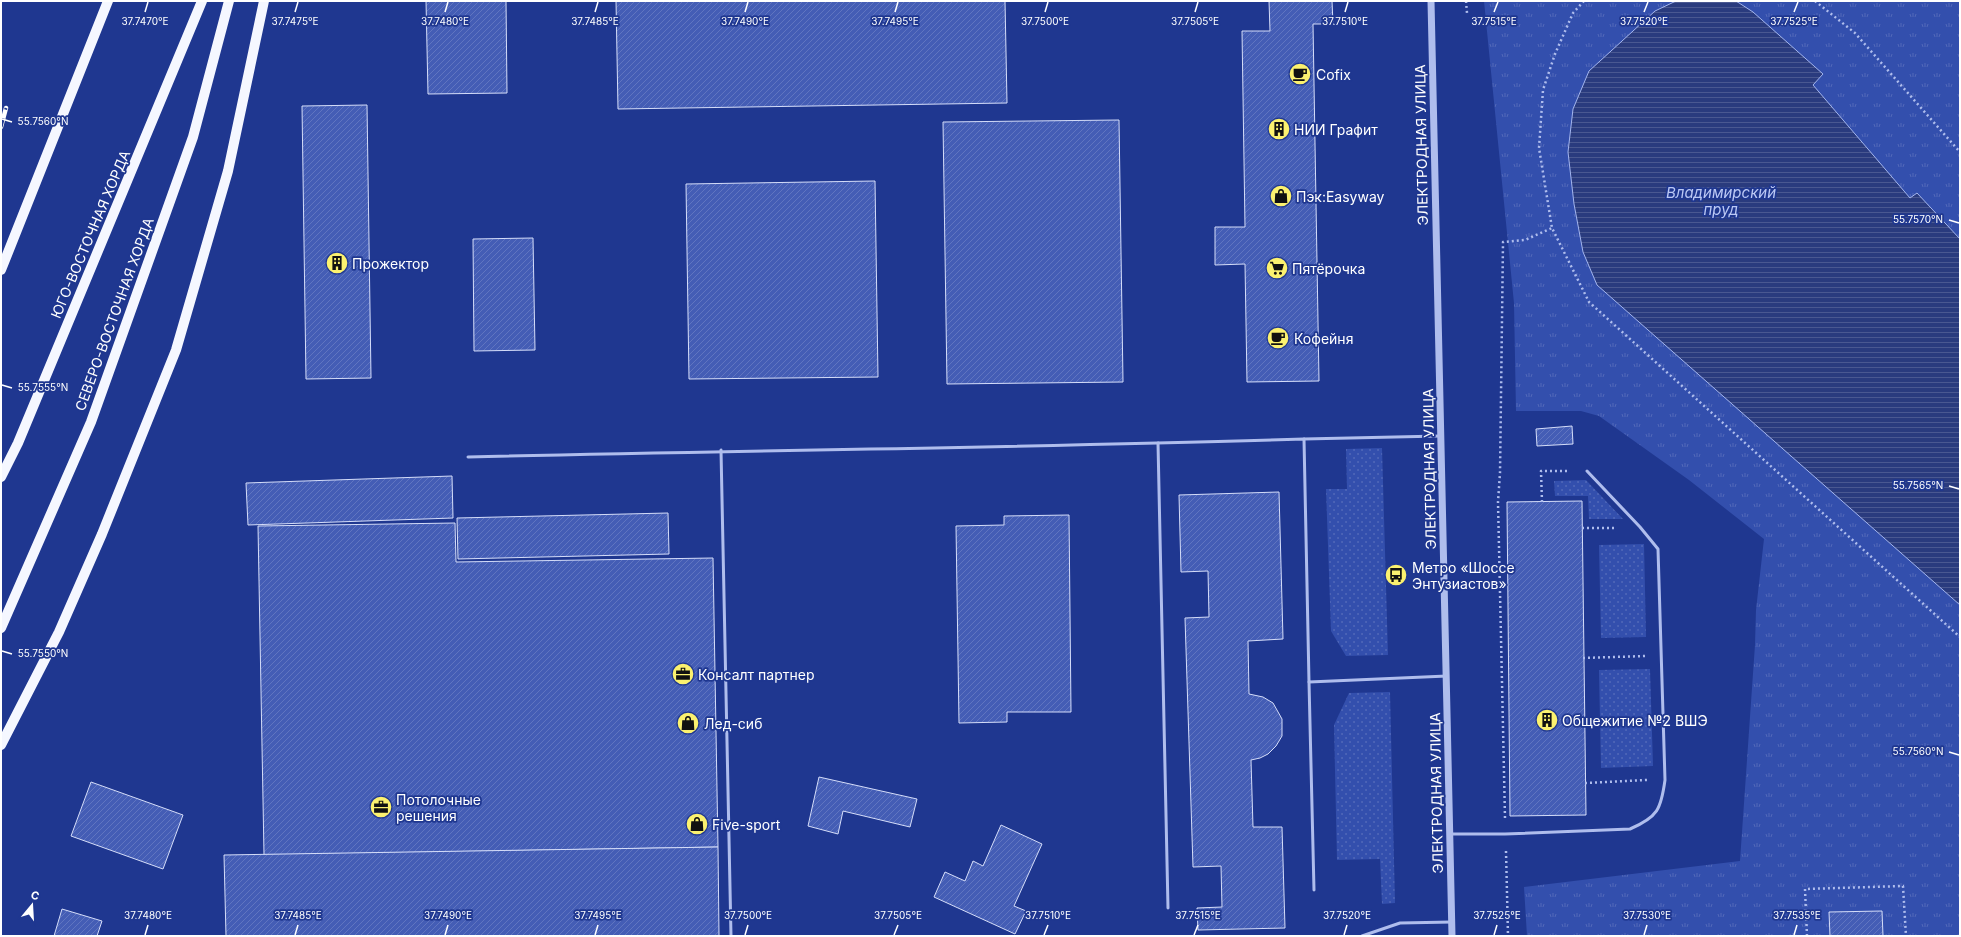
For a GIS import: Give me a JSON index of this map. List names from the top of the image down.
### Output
{
  "streets": {
    "main road": ["ЮГО-ВОСТОЧНАЯ ХОРДА", "СЕВЕРО-ВОСТОЧНАЯ ХОРДА"],
    "street": ["ЭЛЕКТРОДНАЯ УЛИЦА"]
  },
  "water": ["Владимирский пруд"],
  "places": {
    "cafe": ["Cofix", "Кофейня"],
    "building": ["НИИ Графит", "Прожектор", "Общежитие №2 ВШЭ"],
    "shop": ["Пэк:Easyway", "Лед-сиб", "Five-sport"],
    "supermarket": ["Пятёрочка"],
    "bus stop": ["Метро «Шоссе Энтузиастов»"],
    "office": ["Консалт партнер", "Потолочные решения"]
  },
  "north": "top",
  "coordinates": [
    "37.7470°E",
    "37.7475°E",
    "37.7480°E",
    "37.7485°E",
    "37.7490°E",
    "37.7495°E",
    "37.7500°E",
    "37.7505°E",
    "37.7510°E",
    "37.7515°E",
    "37.7520°E",
    "37.7525°E",
    "55.7560°N",
    "55.7570°N",
    "55.7555°N",
    "55.7565°N",
    "55.7550°N",
    "37.7530°E",
    "37.7535°E"
  ]
}
